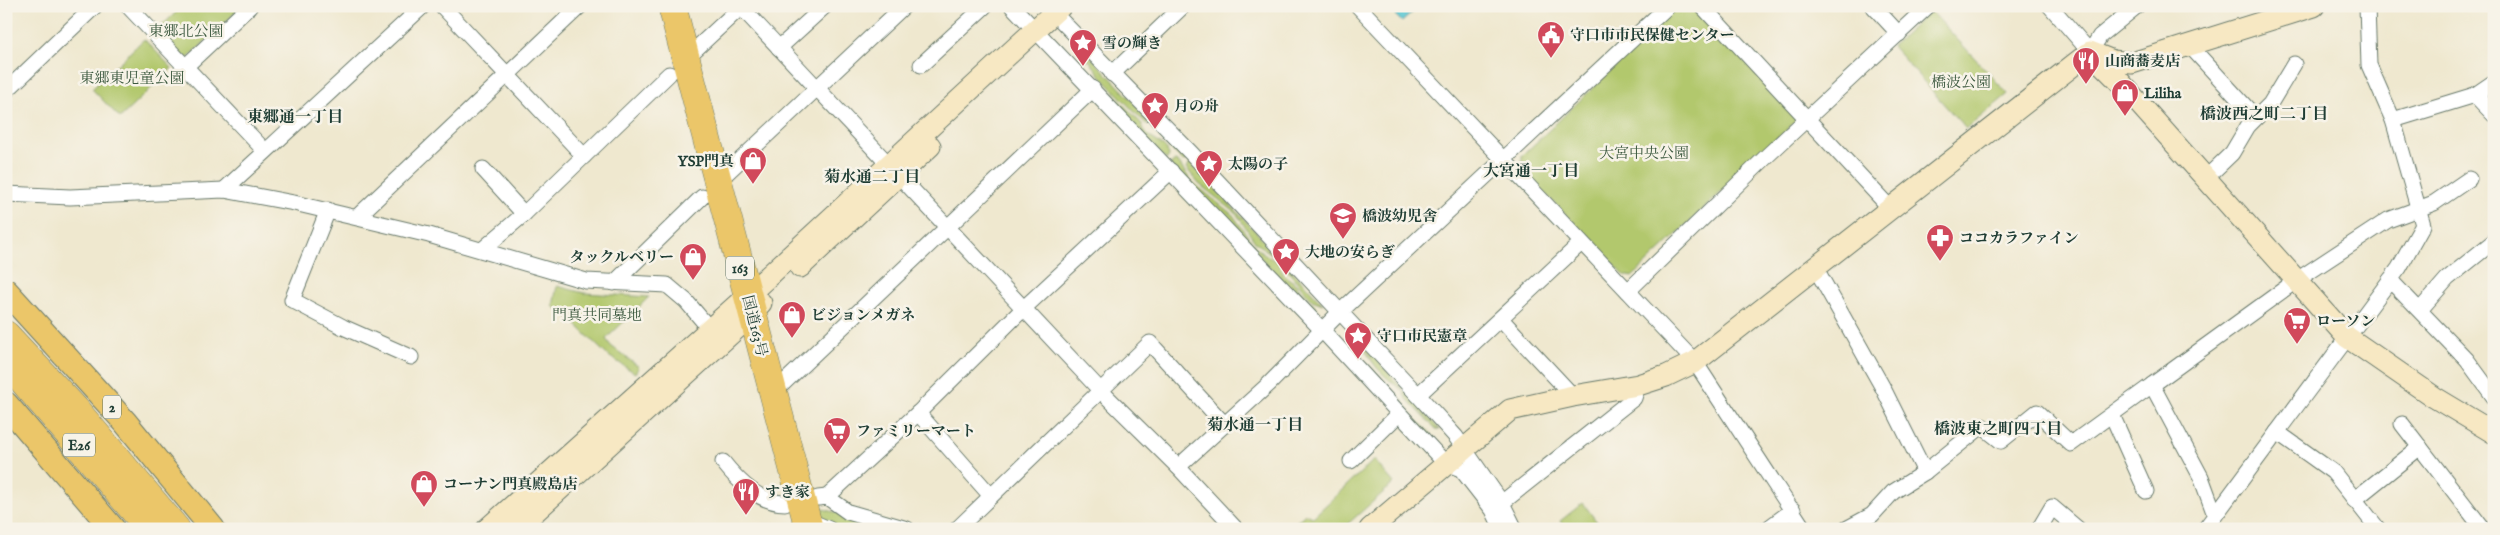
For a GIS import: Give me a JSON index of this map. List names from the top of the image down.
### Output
{
  "streets": {
    "highway": ["163", "国道163号", "E26"],
    "main road": ["2"]
  },
  "districts": [
    "橋波西之町二丁目",
    "東郷通一丁目",
    "大宮通一丁目",
    "菊水通二丁目",
    "菊水通一丁目",
    "橋波東之町四丁目"
  ],
  "parks": [
    "東郷北公園",
    "東郷東児童公園",
    "橋波公園",
    "大宮中央公園",
    "門真共同墓地"
  ],
  "places": {
    "public building": ["守口市市民保健センター"],
    "place": [
      "雪の輝き",
      "月の舟",
      "太陽の子",
      "大地の安らぎ",
      "守口市民憲章"
    ],
    "restaurant": ["山商蕎麦店", "すき家"],
    "shop": [
      "Liliha",
      "YSP門真",
      "タックルベリー",
      "ビジョンメガネ",
      "コーナン門真殿島店"
    ],
    "school or university": ["橋波幼児舎"],
    "pharmacy": ["ココカラファイン"],
    "supermarket": ["ローソン", "ファミリーマート"]
  }
}
